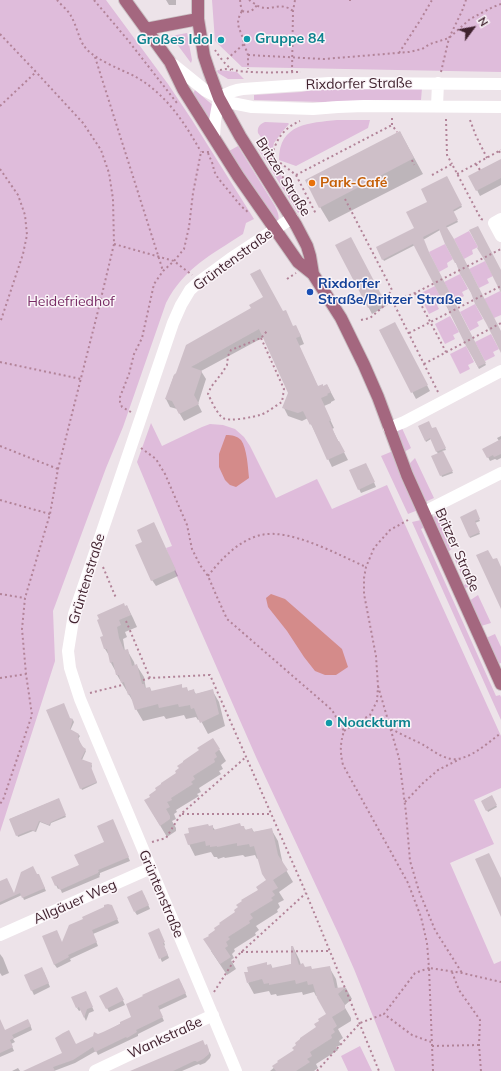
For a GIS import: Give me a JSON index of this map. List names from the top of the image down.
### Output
{
  "streets": {
    "main road": ["Britzer Straße"],
    "street": [
      "Rixdorfer Straße",
      "Grüntenstraße",
      "Allgäuer Weg",
      "Wankstraße"
    ]
  },
  "crossings": [
    ["Rixdorfer Straße", "Britzer Straße"],
    ["Britzer Straße", "Grüntenstraße"],
    ["Grüntenstraße", "Allgäuer Weg"],
    ["Grüntenstraße", "Wankstraße"]
  ],
  "parks": ["Heidefriedhof"],
  "places": [
    "Gruppe 84",
    "Großes Idol",
    "Park-Café",
    "Rixdorfer Straße/Britzer Straße",
    "Noackturm"
  ],
  "north": "top right"
}
